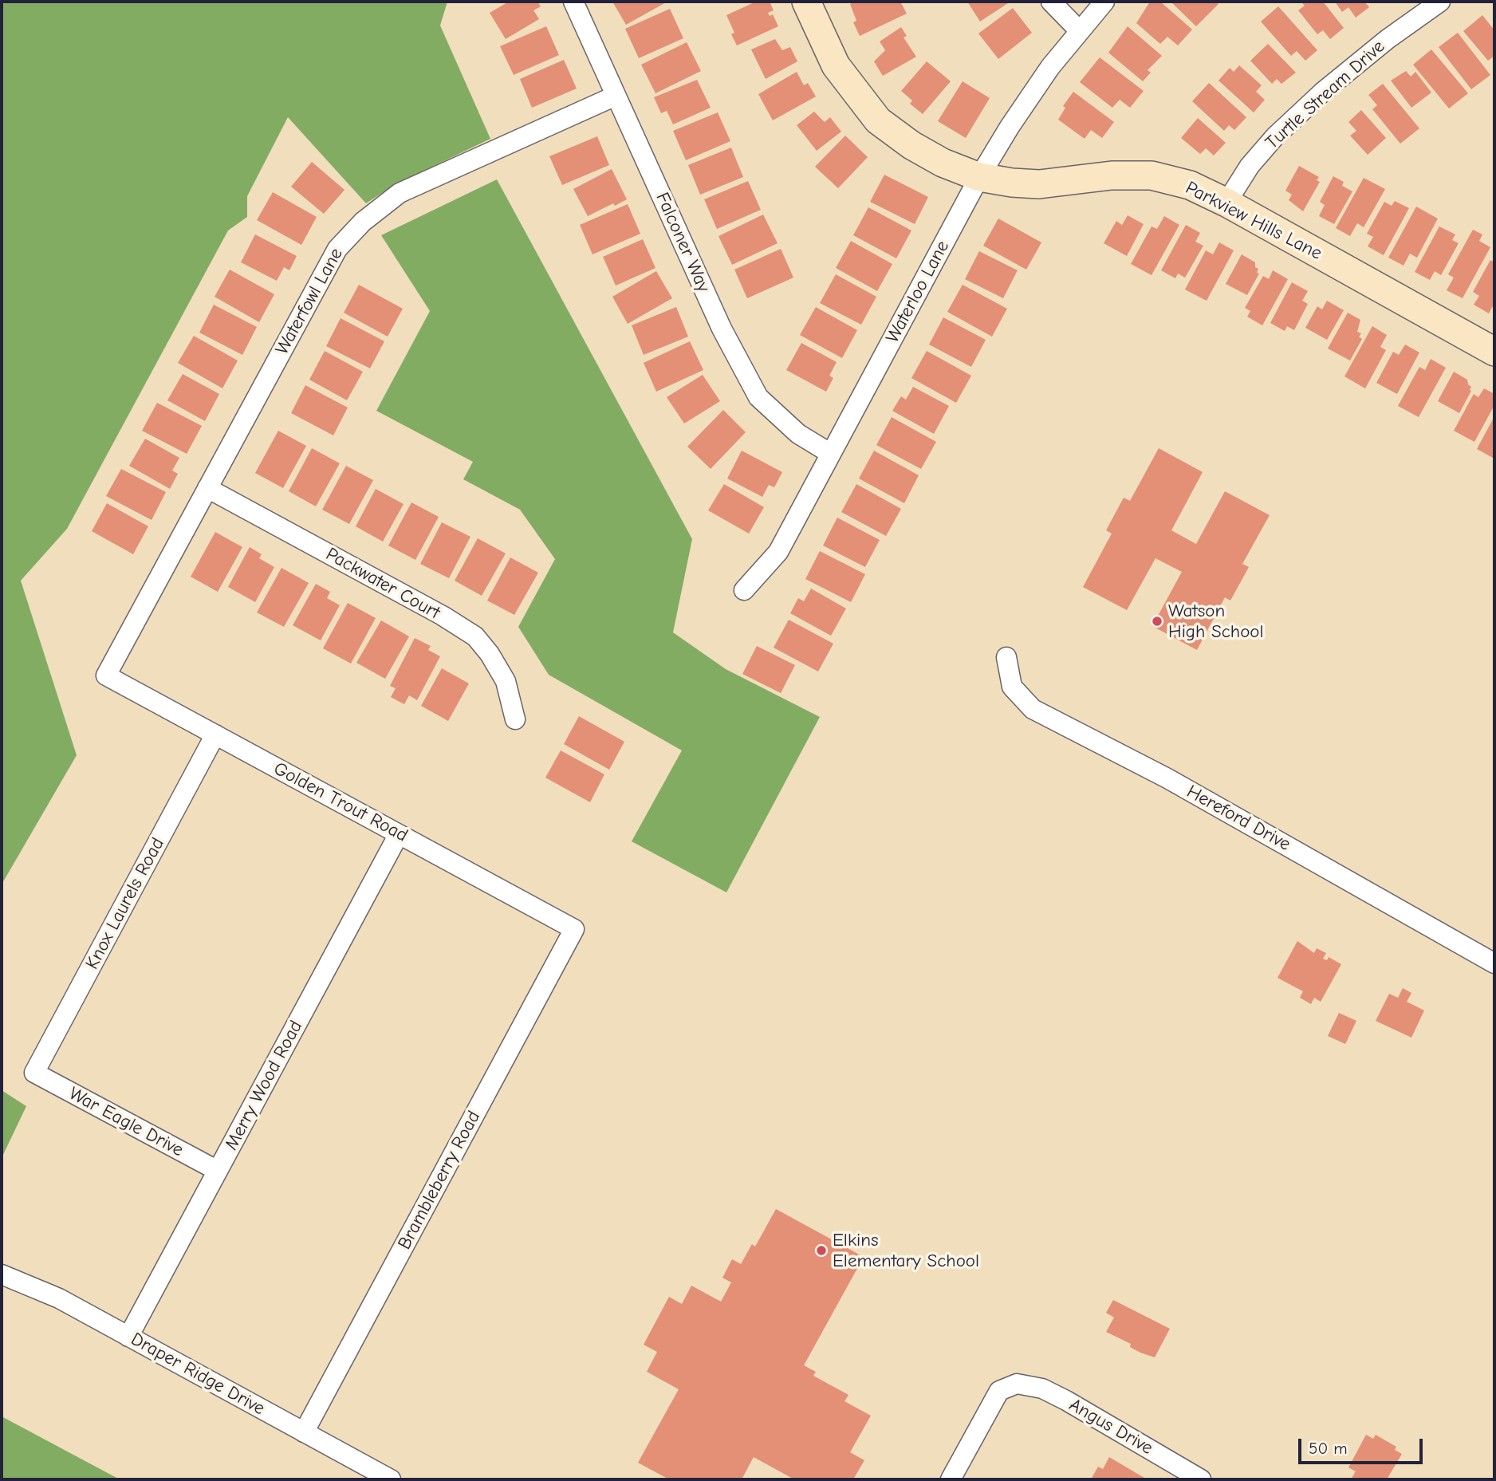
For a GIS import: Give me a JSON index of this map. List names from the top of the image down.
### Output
{
  "streets": {
    "street": [
      "Turtle Stream Drive",
      "Parkview Hills Lane",
      "Falconer Way",
      "Waterloo Lane",
      "Waterfowl Lane",
      "Packwater Court",
      "Golden Trout Road",
      "Hereford Drive",
      "Knox Laurels Road",
      "Merry Wood Road",
      "War Eagle Drive",
      "Brambleberry Road",
      "Draper Ridge Drive",
      "Angus Drive"
    ]
  },
  "crossings": [
    ["Turtle Stream Drive", "Parkview Hills Lane"],
    ["Parkview Hills Lane", "Waterloo Lane"],
    ["Falconer Way", "Waterloo Lane"],
    ["Falconer Way", "Waterfowl Lane"],
    ["Waterfowl Lane", "Packwater Court"],
    ["Waterfowl Lane", "Golden Trout Road"],
    ["Golden Trout Road", "Knox Laurels Road"],
    ["Golden Trout Road", "Merry Wood Road"],
    ["Golden Trout Road", "Brambleberry Road"],
    ["Knox Laurels Road", "War Eagle Drive"],
    ["Merry Wood Road", "War Eagle Drive"],
    ["Merry Wood Road", "Draper Ridge Drive"],
    ["Brambleberry Road", "Draper Ridge Drive"]
  ],
  "places": ["Watson High School", "Elkins Elementary School"],
  "scale_bar": "50 m"
}
